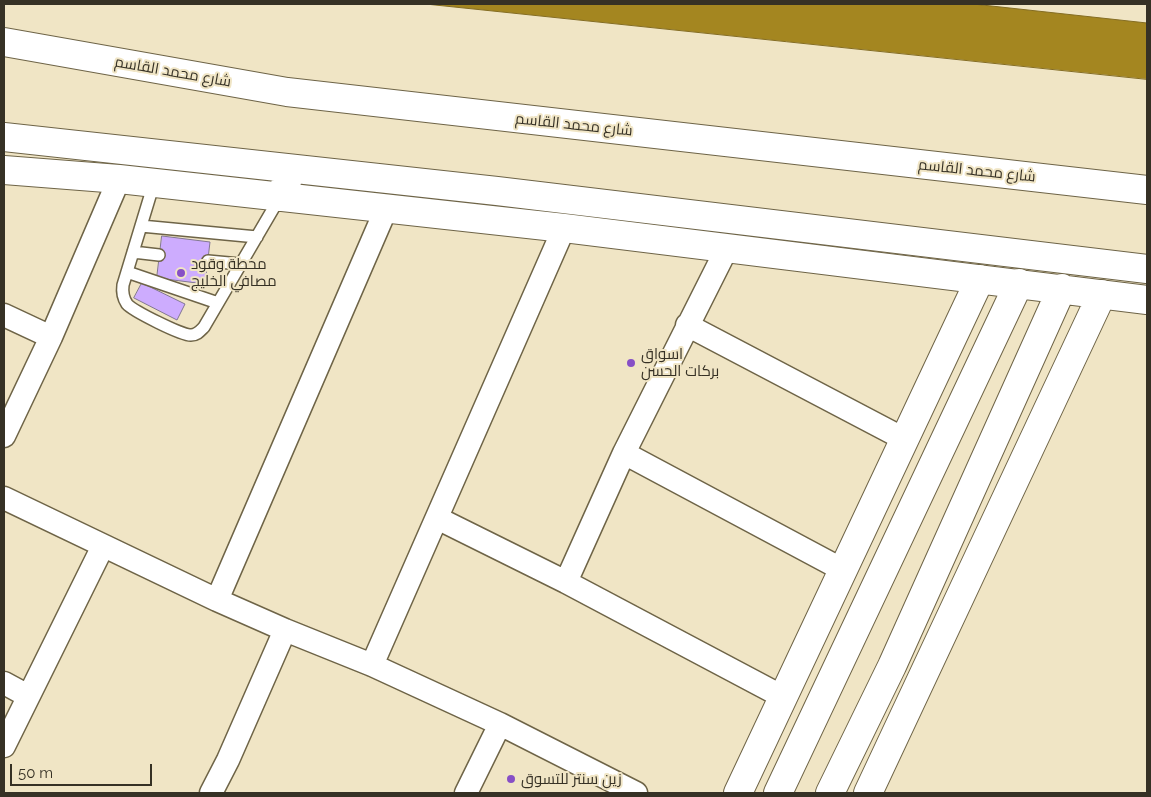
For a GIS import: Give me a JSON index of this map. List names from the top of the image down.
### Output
{
  "streets": {
    "main road": ["شارع محمد القاسم"]
  },
  "places": ["محطة وقود مصافي الخليج", "اسواق بركات الحسن", "زين سنتر للتسوق"],
  "scale_bar": "50 m"
}
